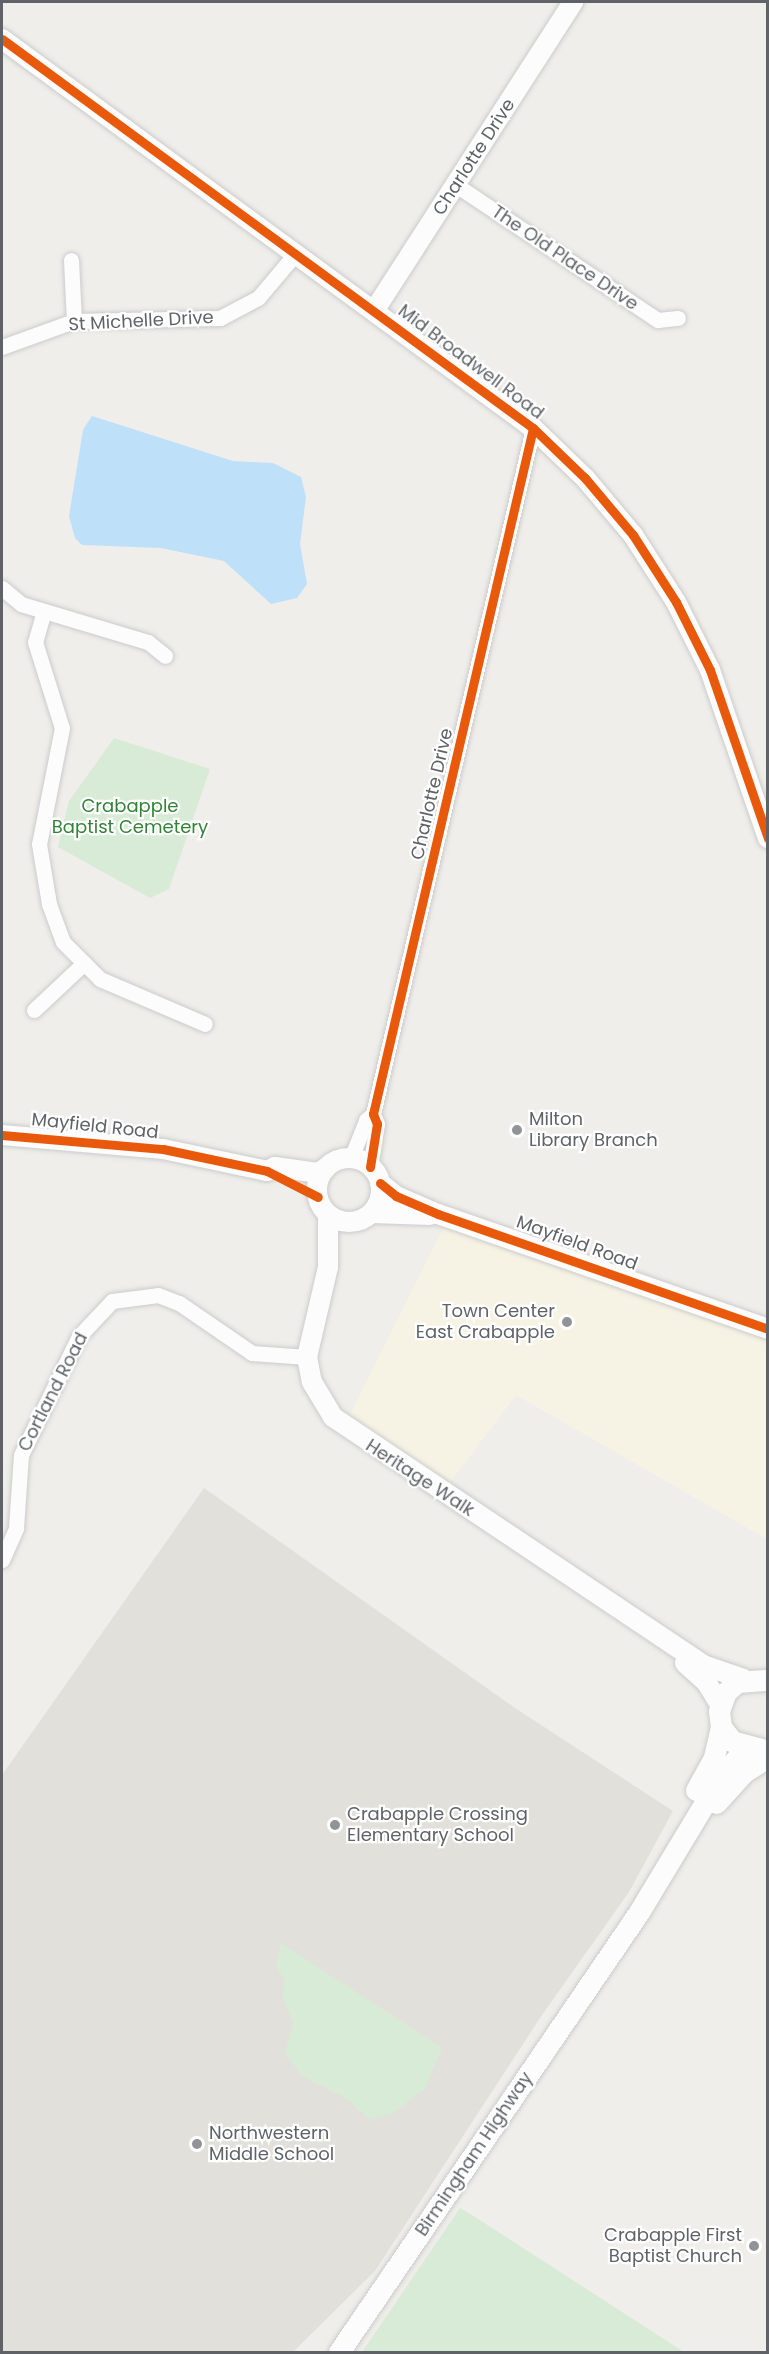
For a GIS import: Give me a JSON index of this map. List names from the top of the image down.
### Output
{
  "streets": {
    "main road": ["Birmingham Highway"],
    "street": [
      "Charlotte Drive",
      "The Old Place Drive",
      "St Michelle Drive",
      "Mid Broadwell Road",
      "Mayfield Road",
      "Cortland Road",
      "Heritage Walk"
    ]
  },
  "crossings": [
    ["Charlotte Drive", "The Old Place Drive"],
    ["Charlotte Drive", "Mid Broadwell Road"],
    ["Charlotte Drive", "Mayfield Road"],
    ["Charlotte Drive", "Heritage Walk"],
    ["St Michelle Drive", "Mid Broadwell Road"],
    ["Mayfield Road", "Heritage Walk"],
    ["Cortland Road", "Heritage Walk"],
    ["Heritage Walk", "Birmingham Highway"]
  ],
  "parks": ["Crabapple Baptist Cemetery"],
  "places": [
    "Milton Library Branch",
    "Town Center East Crabapple",
    "Crabapple Crossing Elementary School",
    "Northwestern Middle School",
    "Crabapple First Baptist Church"
  ]
}
